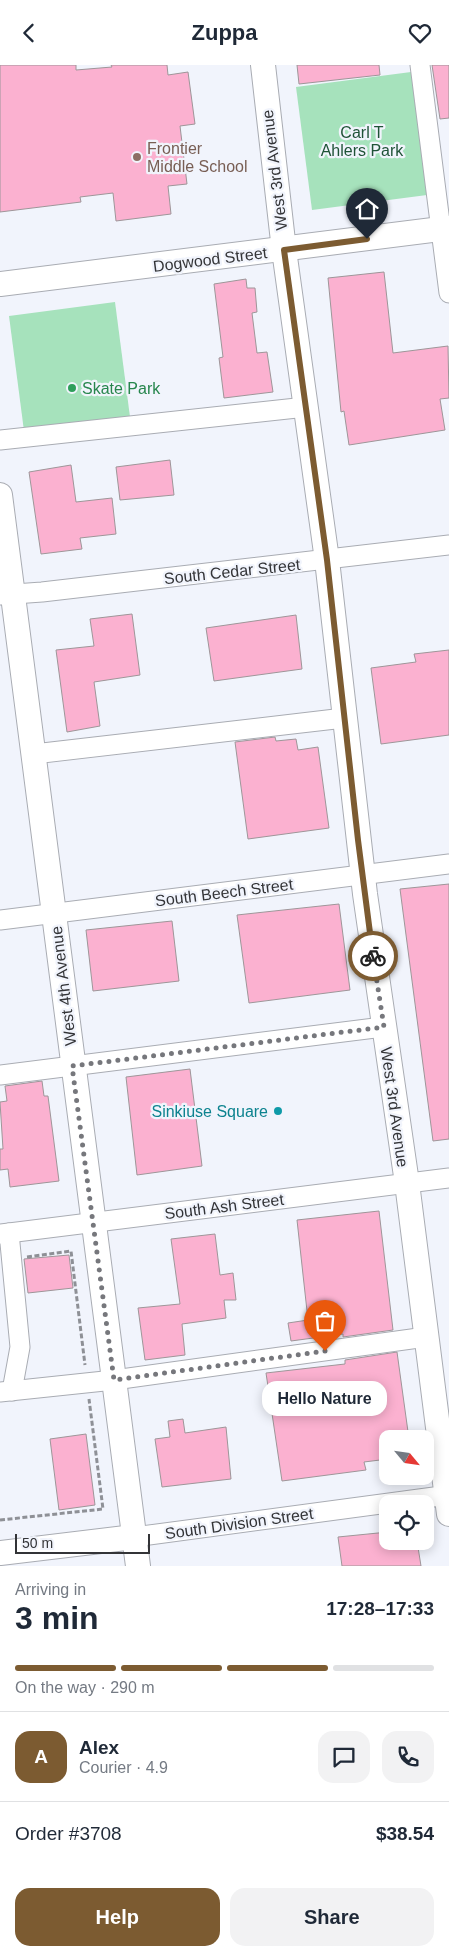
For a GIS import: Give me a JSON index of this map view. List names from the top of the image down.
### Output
{
  "streets": {
    "main road": [
      "West 3rd Avenue",
      "Dogwood Street",
      "West 4th Avenue",
      "South Division Street"
    ],
    "street": ["South Cedar Street", "South Beech Street", "South Ash Street"]
  },
  "crossings": [
    ["West 3rd Avenue", "Dogwood Street"],
    ["West 3rd Avenue", "South Cedar Street"],
    ["West 3rd Avenue", "South Beech Street"],
    ["West 3rd Avenue", "South Ash Street"],
    ["West 3rd Avenue", "South Division Street"],
    ["South Cedar Street", "West 4th Avenue"],
    ["South Beech Street", "West 4th Avenue"],
    ["West 4th Avenue", "South Ash Street"],
    ["West 4th Avenue", "South Division Street"]
  ],
  "parks": ["Carl T Ahlers Park"],
  "places": [
    "Frontier Middle School",
    "Skate Park",
    "Sinkiuse Square",
    "Hello Nature"
  ],
  "scale_bar": "50 m",
  "north": "bottom right",
  "page": {
    "header": "Zuppa",
    "bubble": "Hello Nature",
    "scale": "50 m",
    "heading": ["3 min", "Arriving in", "17:28–17:33"],
    "panel": [
      "Alex",
      "Courier · 4.9",
      "Order #3708",
      "$38.54"
    ],
    "bar": "On the way · 290 m",
    "round": "A",
    "buttons": ["Help", "Share"]
  }
}
